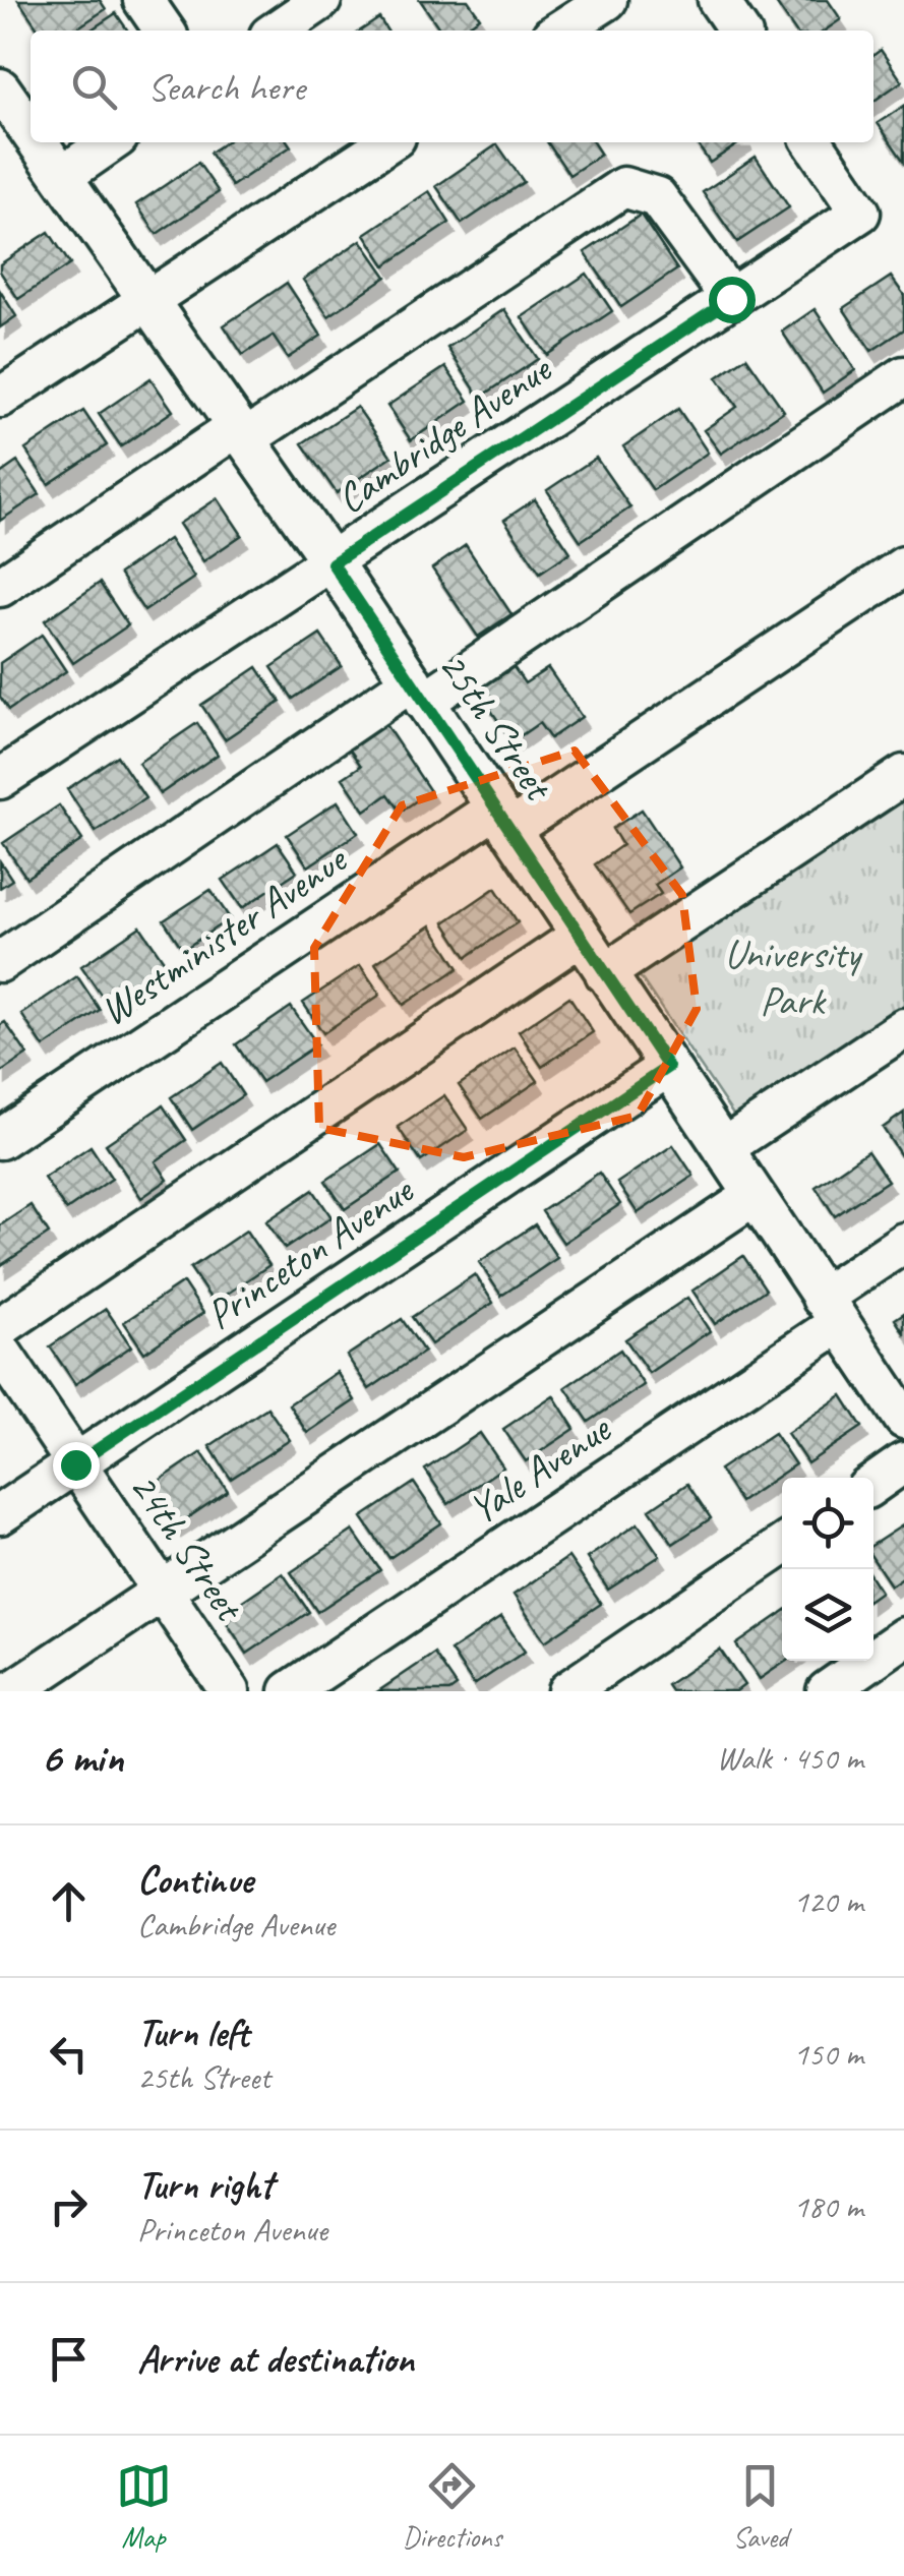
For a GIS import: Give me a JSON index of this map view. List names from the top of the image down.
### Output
{
  "streets": {
    "street": [
      "Cambridge Avenue",
      "25th Street",
      "Westminister Avenue",
      "Princeton Avenue",
      "Yale Avenue",
      "24th Street"
    ]
  },
  "crossings": [
    ["Cambridge Avenue", "25th Street"],
    ["25th Street", "Westminister Avenue"],
    ["25th Street", "Princeton Avenue"],
    ["25th Street", "Yale Avenue"],
    ["Princeton Avenue", "24th Street"]
  ],
  "parks": ["University Park"],
  "page": {
    "search": "Search here",
    "heading": ["6 min", "Walk · 450 m"],
    "list": [
      ["Continue", "Cambridge Avenue", "120 m"],
      ["Turn left", "25th Street", "150 m"],
      ["Turn right", "Princeton Avenue", "180 m"],
      "Arrive at destination"
    ],
    "nav": ["Map", "Directions", "Saved"]
  }
}
